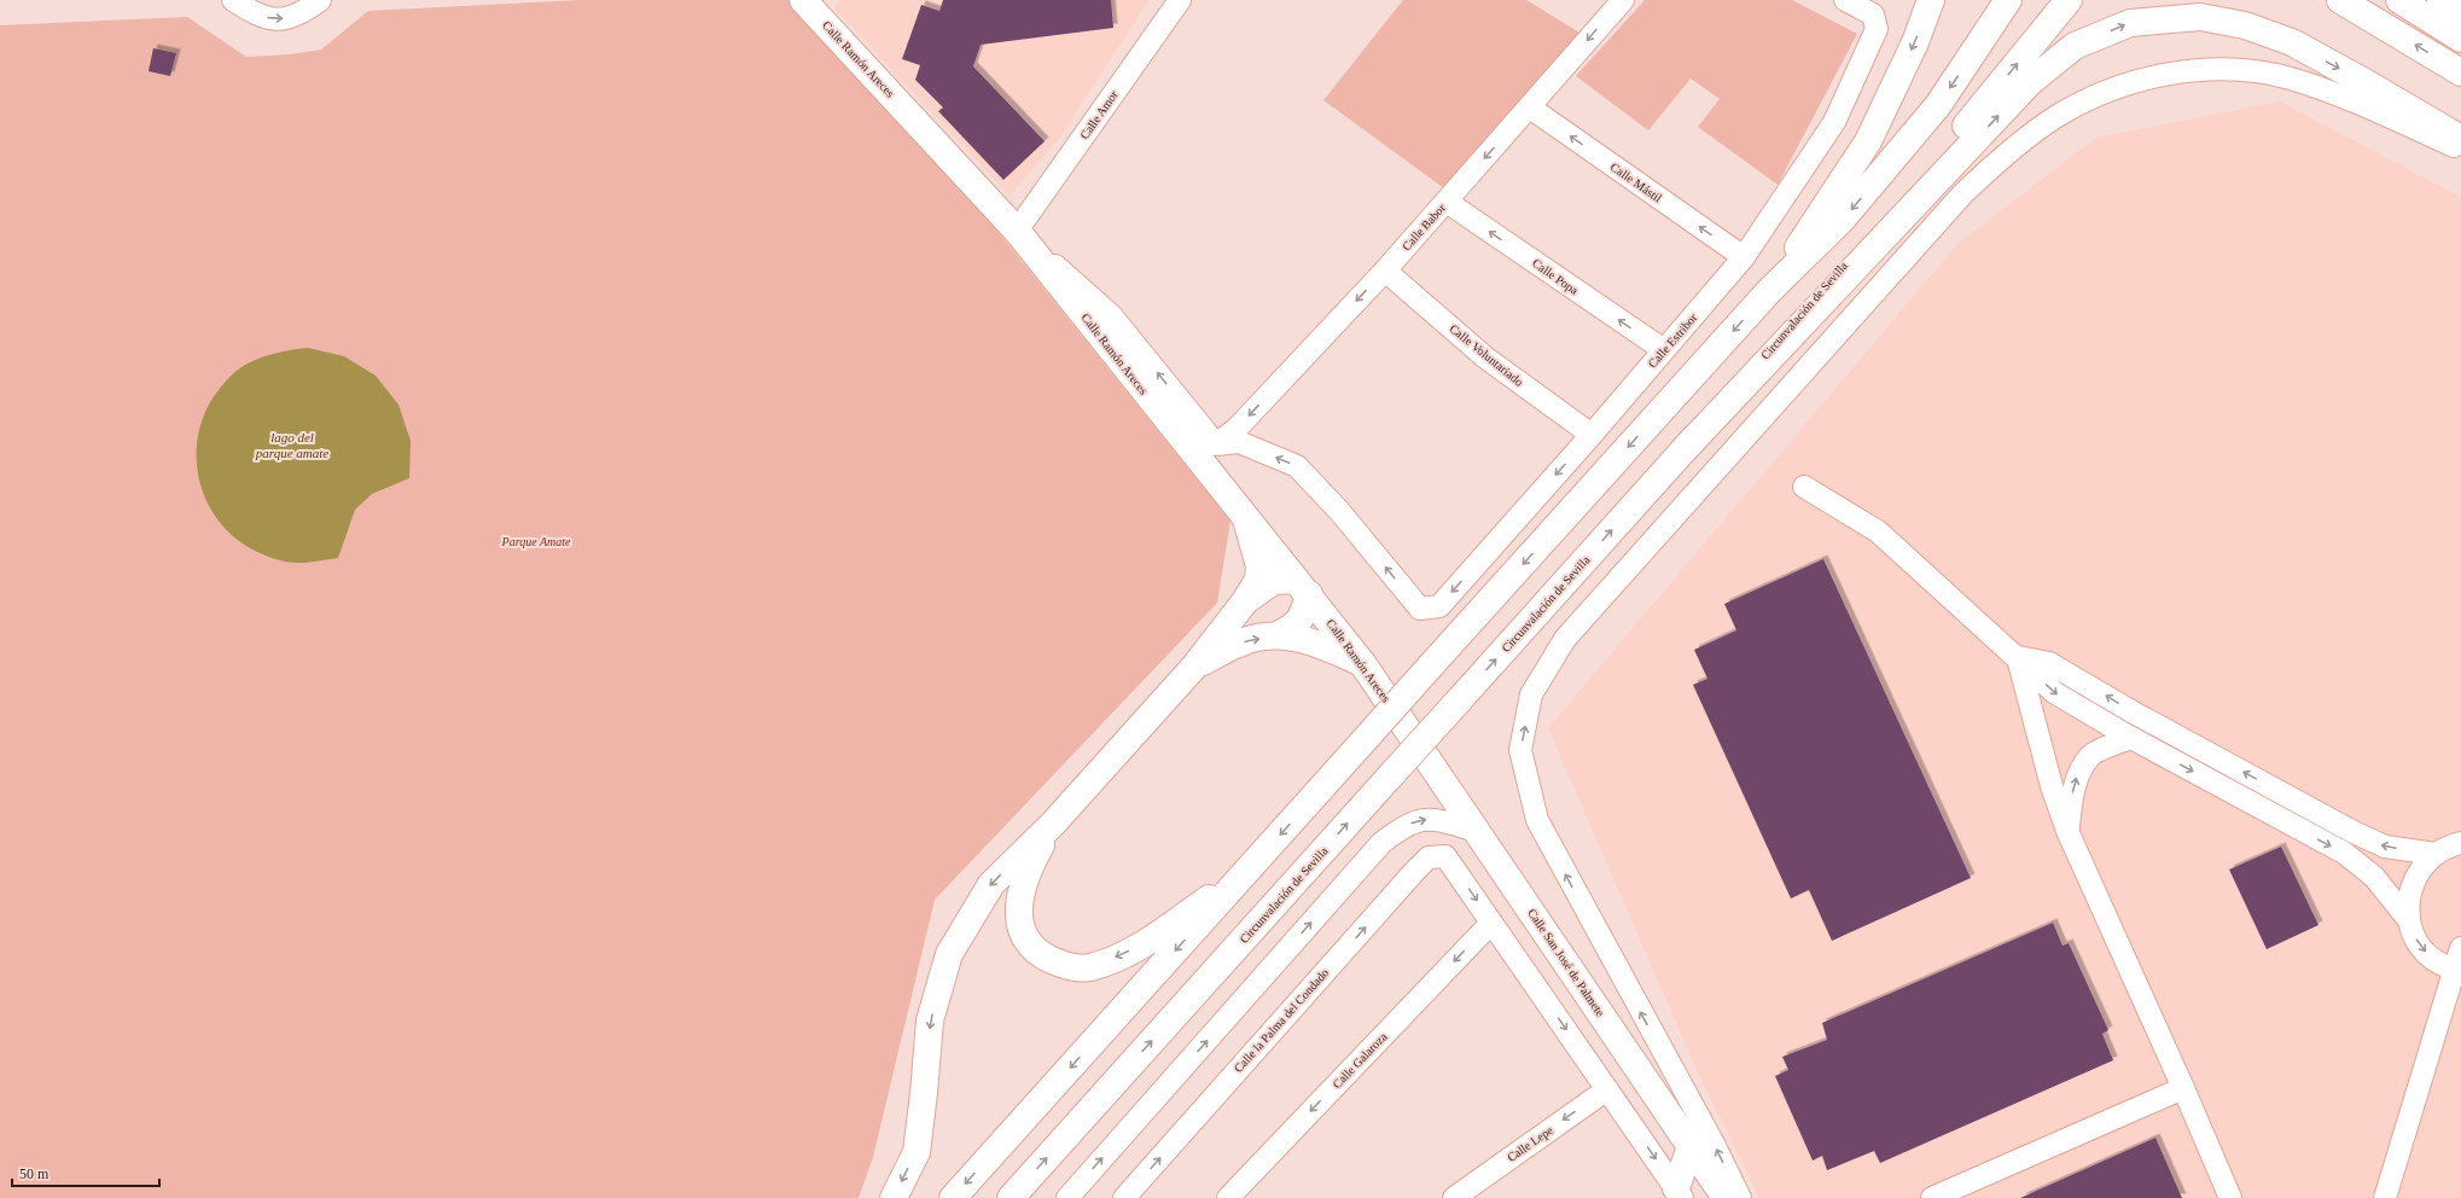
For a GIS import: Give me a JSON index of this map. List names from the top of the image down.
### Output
{
  "streets": {
    "main road": ["Calle Ramón Areces", "Circunvalación de Sevilla", "Calle San José de Palmete"],
    "street": [
      "Calle Amor",
      "Calle Mástil",
      "Calle Babor",
      "Calle Popa",
      "Calle Estribor",
      "Calle Voluntariado",
      "Calle la Palma del Condado",
      "Calle Galaroza",
      "Calle Lepe"
    ]
  },
  "crossings": [
    ["Calle Ramón Areces", "Calle Amor"],
    ["Calle Ramón Areces", "Calle San José de Palmete"],
    ["Calle Mástil", "Calle Babor"],
    ["Calle Mástil", "Calle Estribor"],
    ["Calle Babor", "Calle Popa"],
    ["Calle Babor", "Calle Estribor"],
    ["Calle Babor", "Calle Voluntariado"],
    ["Calle Popa", "Calle Estribor"],
    ["Calle Estribor", "Calle Voluntariado"],
    ["Calle la Palma del Condado", "Calle Galaroza"]
  ],
  "one_way": [
    "Calle Mástil",
    "Calle Babor",
    "Calle Popa",
    "Calle Lepe"
  ],
  "water": ["lago del parque amate"],
  "parks": ["Parque Amate"],
  "scale_bar": "50 m"
}
